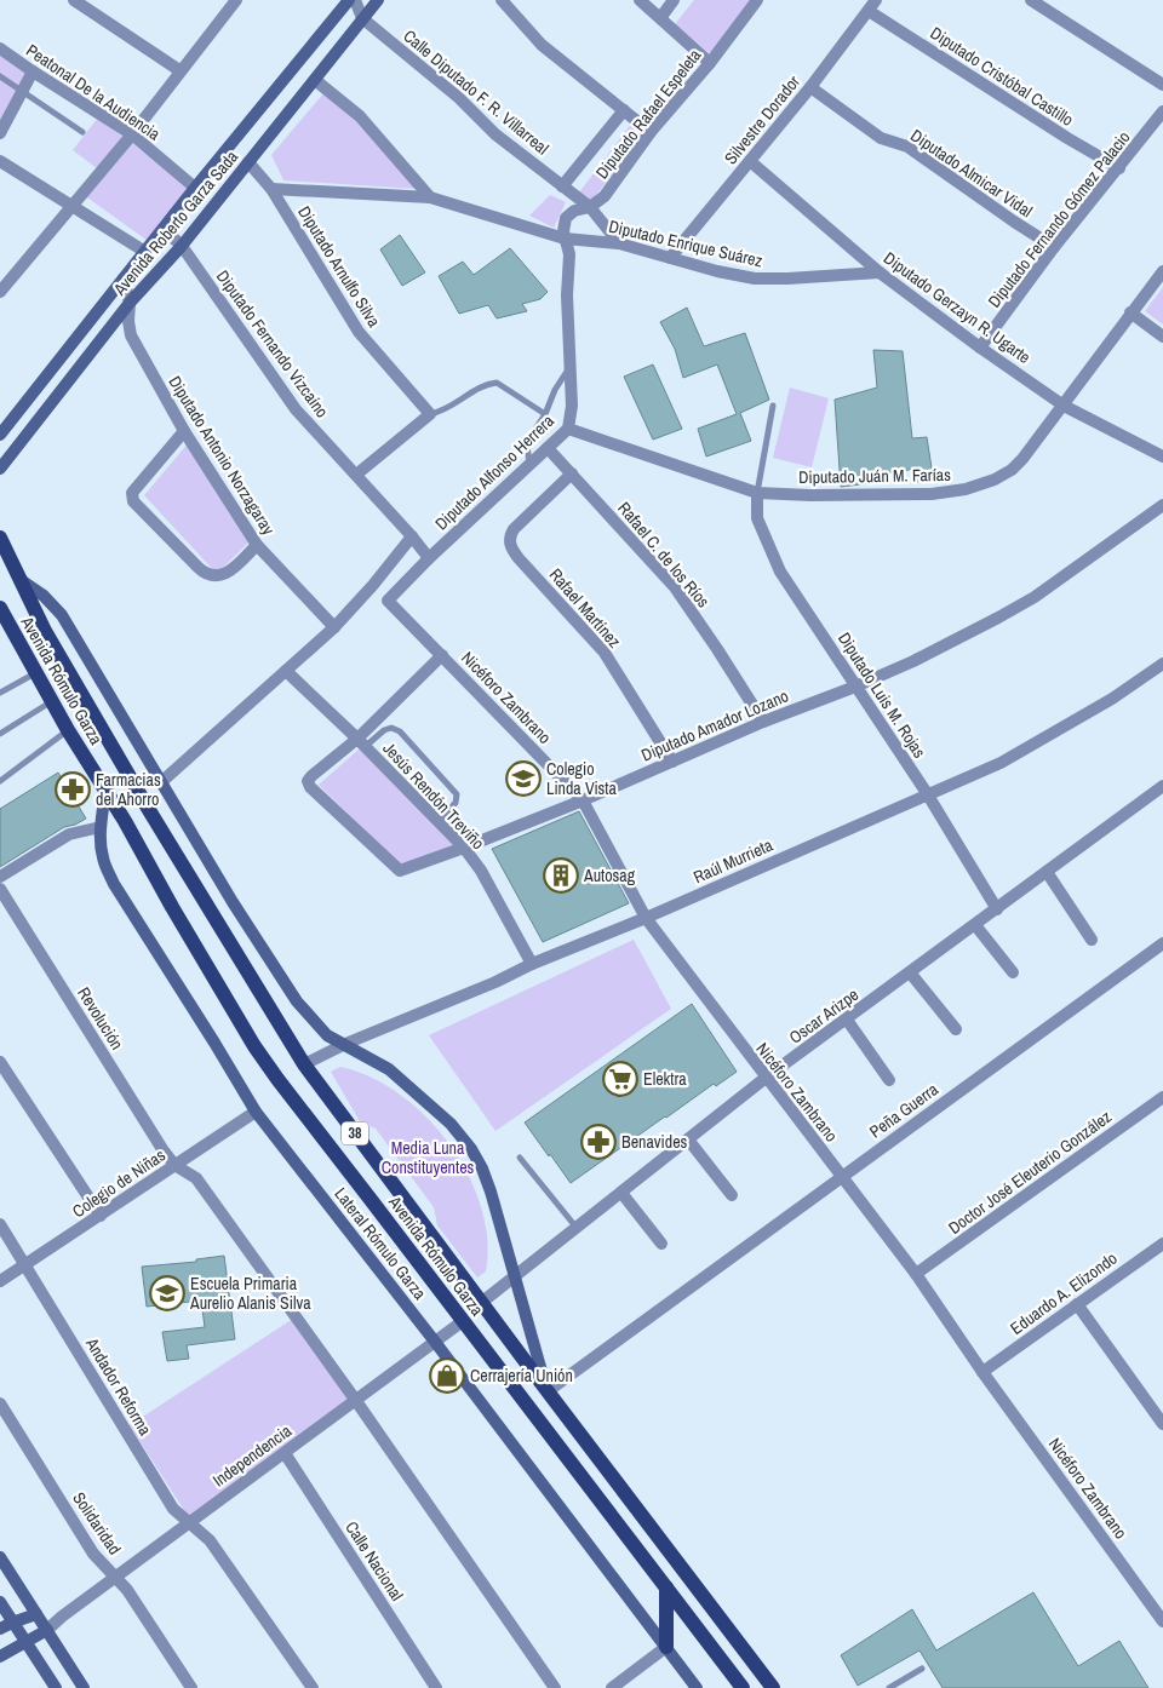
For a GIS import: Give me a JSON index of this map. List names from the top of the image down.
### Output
{
  "streets": {
    "main road": ["Avenida Rómulo Garza", "38"],
    "street": [
      "Diputado Cristóbal Castillo",
      "Peatonal De la Audiencia",
      "Calle Diputado F. R. Villarreal",
      "Diputado Rafael Espeleta",
      "Silvestre Dorador",
      "Diputado Almicar Vidal",
      "Diputado Fernando Gómez Palacio",
      "Avenida Roberto Garza Sada",
      "Diputado Enrique Suárez",
      "Diputado Arnulfo Silva",
      "Diputado Gerzayn R. Ugarte",
      "Diputado Fernando Vizcaíno",
      "Diputado Antonio Norzagaray",
      "Diputado Alfonso Herrera",
      "Diputado Juán M. Farías",
      "Rafael C. de los Ríos",
      "Rafael Martínez",
      "Diputado Luis M. Rojas",
      "Nicéforo Zambrano",
      "Diputado Amador Lozano",
      "Jesús Rendón Treviño",
      "Raúl Murrieta",
      "Oscar Arizpe",
      "Revolución",
      "Peña Guerra",
      "Doctor José Eleuterio González",
      "Colegio de Niñas",
      "Lateral Rómulo Garza",
      "Eduardo A. Elizondo",
      "Andador Reforma",
      "Independencia",
      "Solidaridad",
      "Calle Nacional"
    ]
  },
  "crossings": [
    ["Diputado Cristóbal Castillo", "Silvestre Dorador"],
    ["Diputado Cristóbal Castillo", "Diputado Fernando Gómez Palacio"],
    ["Peatonal De la Audiencia", "Avenida Roberto Garza Sada"],
    ["Calle Diputado F. R. Villarreal", "Diputado Rafael Espeleta"],
    ["Calle Diputado F. R. Villarreal", "Avenida Roberto Garza Sada"],
    ["Calle Diputado F. R. Villarreal", "Diputado Enrique Suárez"],
    ["Diputado Rafael Espeleta", "Diputado Enrique Suárez"],
    ["Diputado Rafael Espeleta", "Diputado Alfonso Herrera"],
    ["Silvestre Dorador", "Diputado Almicar Vidal"],
    ["Silvestre Dorador", "Diputado Enrique Suárez"],
    ["Silvestre Dorador", "Diputado Gerzayn R. Ugarte"],
    ["Diputado Almicar Vidal", "Diputado Fernando Gómez Palacio"],
    ["Diputado Fernando Gómez Palacio", "Diputado Gerzayn R. Ugarte"],
    ["Avenida Roberto Garza Sada", "Diputado Arnulfo Silva"],
    ["Avenida Roberto Garza Sada", "Diputado Fernando Vizcaíno"],
    ["Avenida Roberto Garza Sada", "Diputado Antonio Norzagaray"],
    ["Diputado Enrique Suárez", "Diputado Arnulfo Silva"],
    ["Diputado Enrique Suárez", "Diputado Gerzayn R. Ugarte"],
    ["Diputado Enrique Suárez", "Diputado Alfonso Herrera"],
    ["Diputado Gerzayn R. Ugarte", "Diputado Juán M. Farías"],
    ["Diputado Fernando Vizcaíno", "Diputado Alfonso Herrera"],
    ["Diputado Alfonso Herrera", "Diputado Juán M. Farías"],
    ["Diputado Alfonso Herrera", "Rafael C. de los Ríos"],
    ["Diputado Alfonso Herrera", "Nicéforo Zambrano"],
    ["Diputado Juán M. Farías", "Diputado Luis M. Rojas"],
    ["Rafael C. de los Ríos", "Rafael Martínez"],
    ["Rafael C. de los Ríos", "Diputado Amador Lozano"],
    ["Rafael Martínez", "Diputado Amador Lozano"],
    ["Avenida Rómulo Garza", "Raúl Murrieta"],
    ["Avenida Rómulo Garza", "Oscar Arizpe"],
    ["Avenida Rómulo Garza", "Peña Guerra"],
    ["Avenida Rómulo Garza", "Lateral Rómulo Garza"],
    ["Avenida Rómulo Garza", "Independencia"],
    ["Diputado Luis M. Rojas", "Diputado Amador Lozano"],
    ["Diputado Luis M. Rojas", "Raúl Murrieta"],
    ["Diputado Luis M. Rojas", "Oscar Arizpe"],
    ["Nicéforo Zambrano", "Diputado Amador Lozano"],
    ["Nicéforo Zambrano", "Raúl Murrieta"],
    ["Nicéforo Zambrano", "Oscar Arizpe"],
    ["Nicéforo Zambrano", "Peña Guerra"],
    ["Nicéforo Zambrano", "Doctor José Eleuterio González"],
    ["Nicéforo Zambrano", "Eduardo A. Elizondo"],
    ["Diputado Amador Lozano", "Jesús Rendón Treviño"],
    ["Jesús Rendón Treviño", "Raúl Murrieta"],
    ["Revolución", "Colegio de Niñas"],
    ["Revolución", "Independencia"],
    ["Colegio de Niñas", "Lateral Rómulo Garza"],
    ["Colegio de Niñas", "Andador Reforma"],
    ["Lateral Rómulo Garza", "Independencia"],
    ["Andador Reforma", "Independencia"],
    ["Independencia", "Solidaridad"],
    ["Independencia", "Calle Nacional"]
  ],
  "parks": ["Media Luna Constituyentes"],
  "places": {
    "school or university": ["Colegio Linda Vista", "Escuela Primaria Aurelio Alanis Silva"],
    "pharmacy": ["Farmacias del Ahorro", "Benavides"],
    "building": ["Autosag"],
    "supermarket": ["Elektra"],
    "shop": ["Cerrajería Unión"]
  }
}
